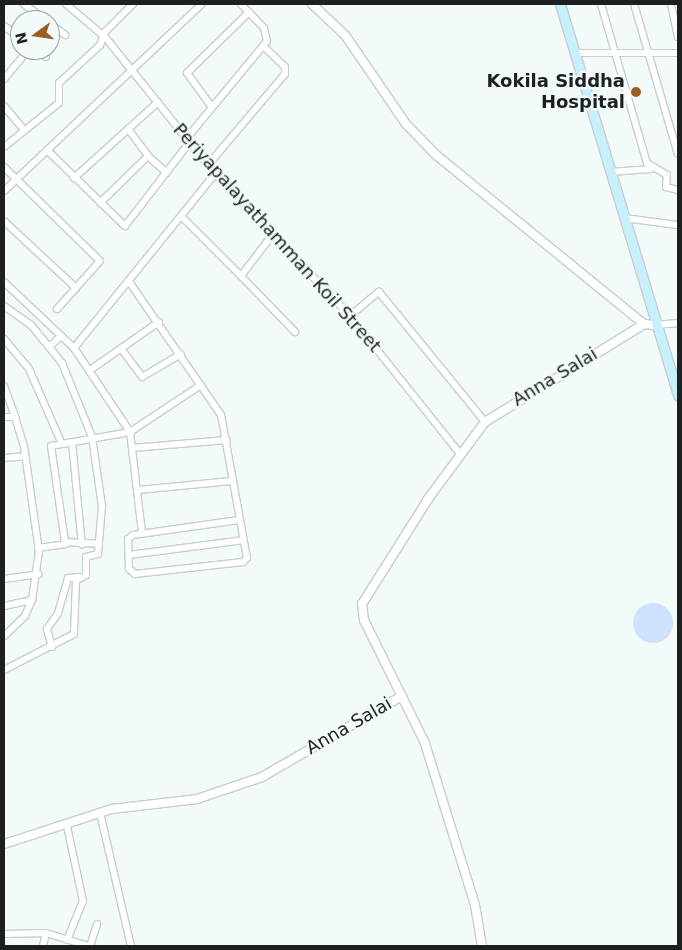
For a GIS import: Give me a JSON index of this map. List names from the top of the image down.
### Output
{
  "streets": {
    "street": ["Periyapalayathamman Koil Street", "Anna Salai"]
  },
  "crossings": [
    ["Periyapalayathamman Koil Street", "Anna Salai"]
  ],
  "places": ["Kokila Siddha Hospital"],
  "north": "left"
}
